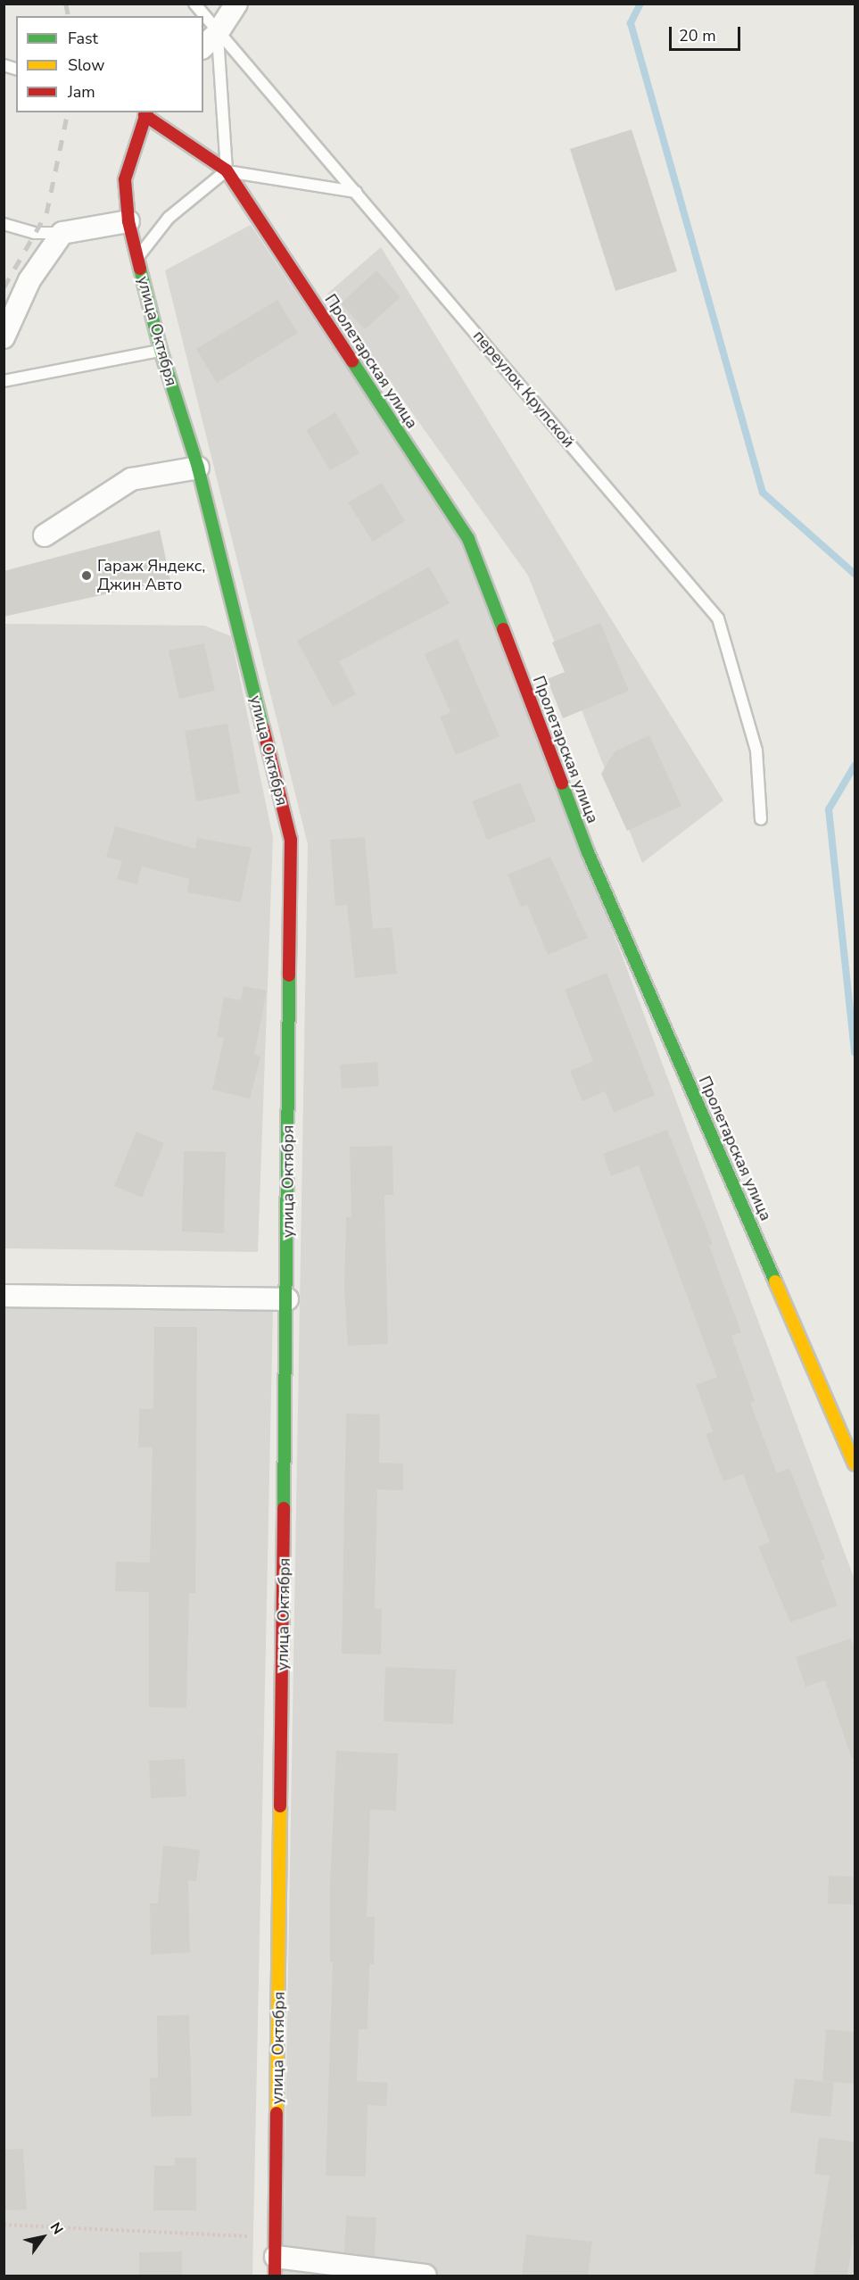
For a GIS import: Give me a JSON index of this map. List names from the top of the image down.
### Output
{
  "streets": {
    "street": ["улица Октября", "Пролетарская улица"],
    "lane": ["переулок Крупской"]
  },
  "crossings": [
    ["улица Октября", "Пролетарская улица"]
  ],
  "places": ["Гараж Яндекс, Джин Авто"],
  "legend": ["Fast", "Slow", "Jam"],
  "scale_bar": "20 m",
  "north": "top right"
}
